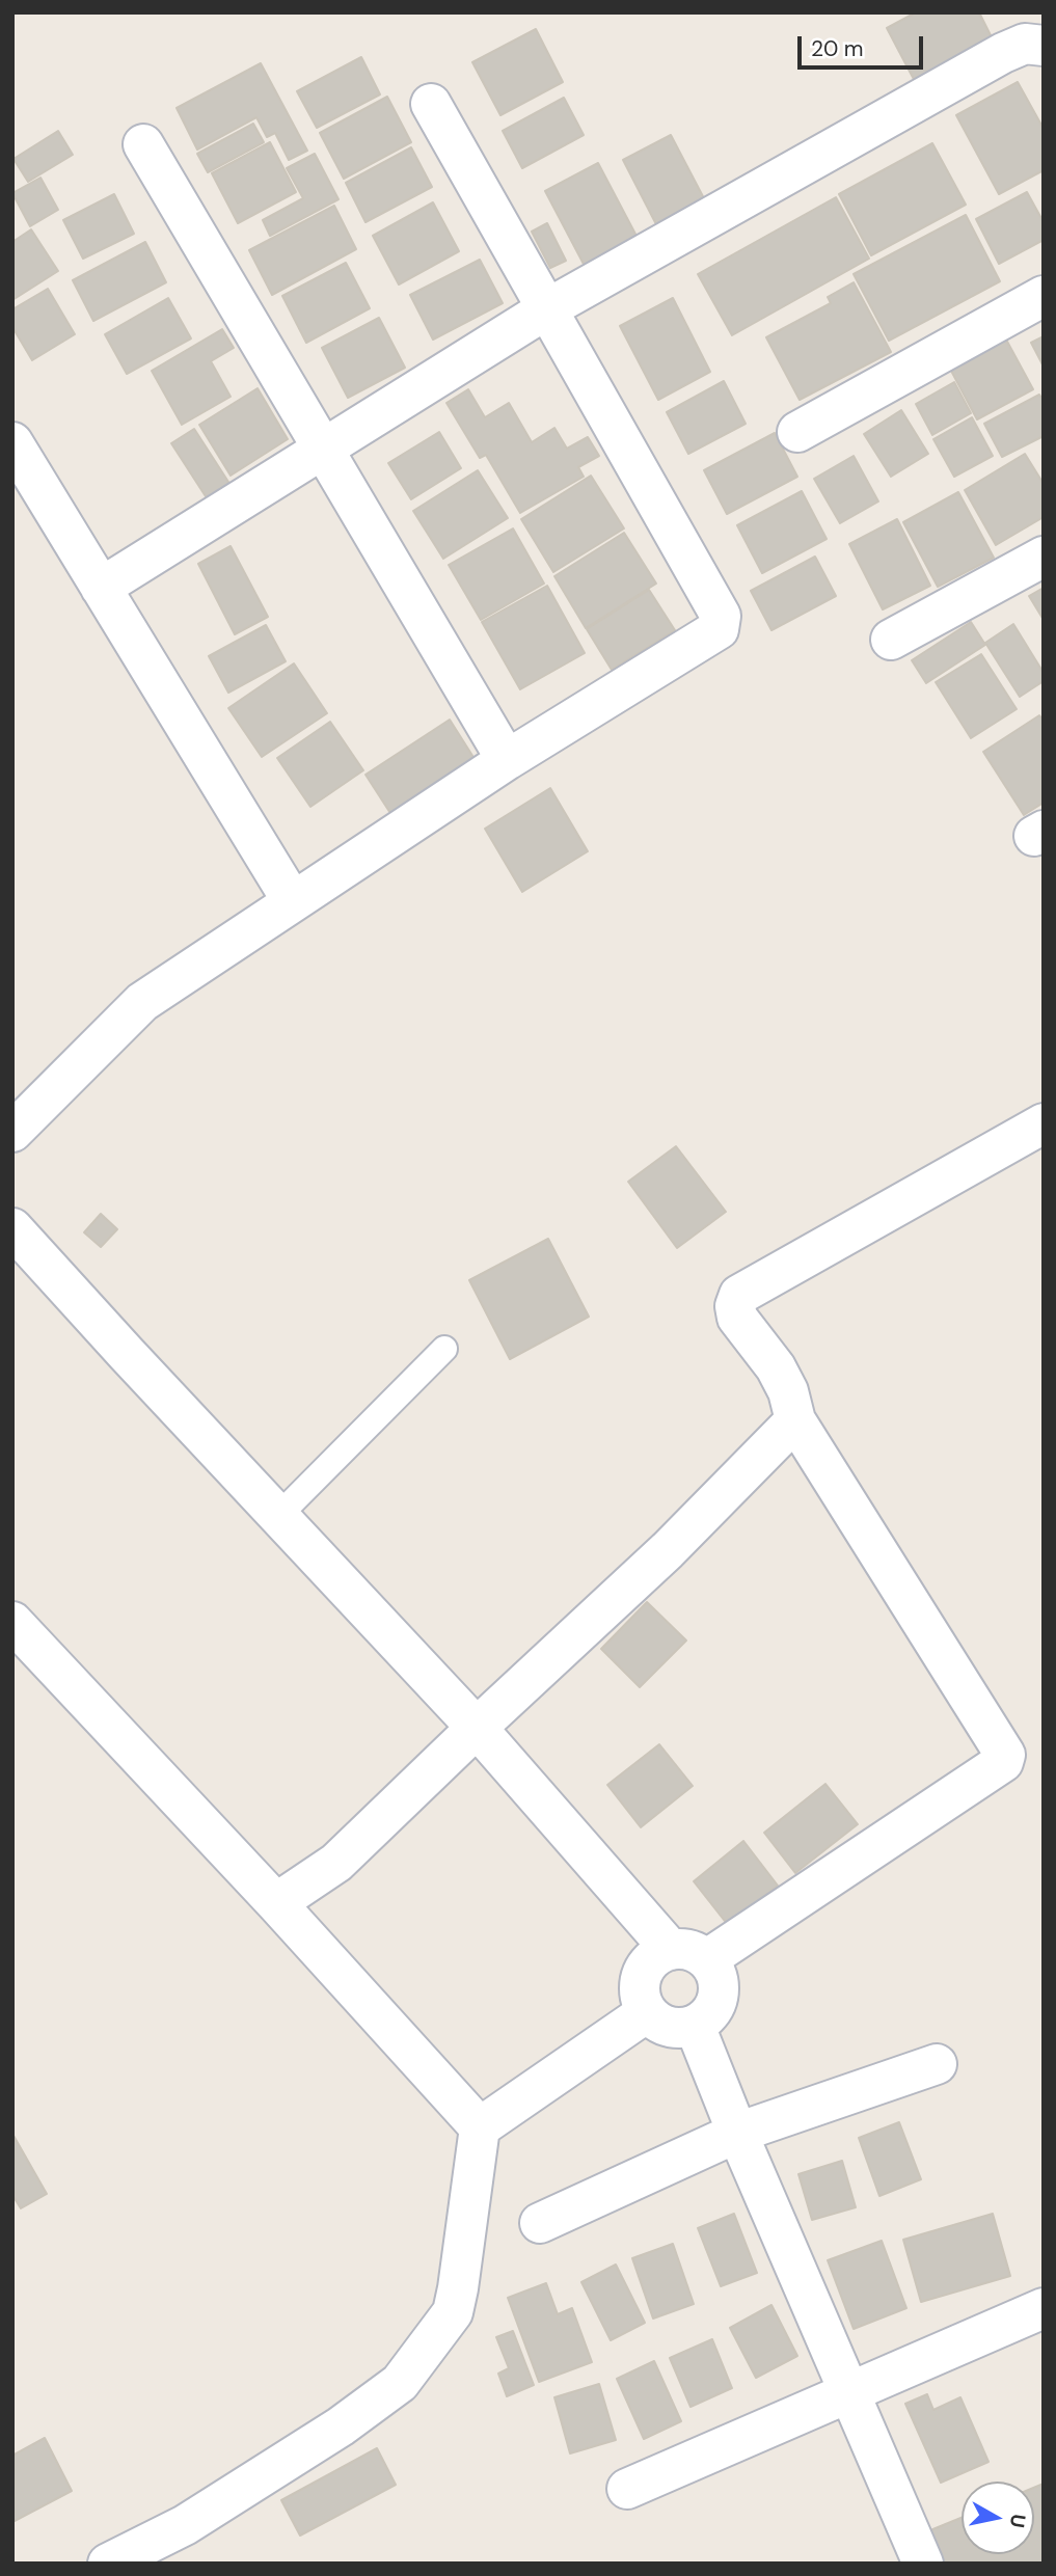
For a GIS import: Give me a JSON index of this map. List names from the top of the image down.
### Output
{
  "scale_bar": "20 m",
  "north": "right"
}
